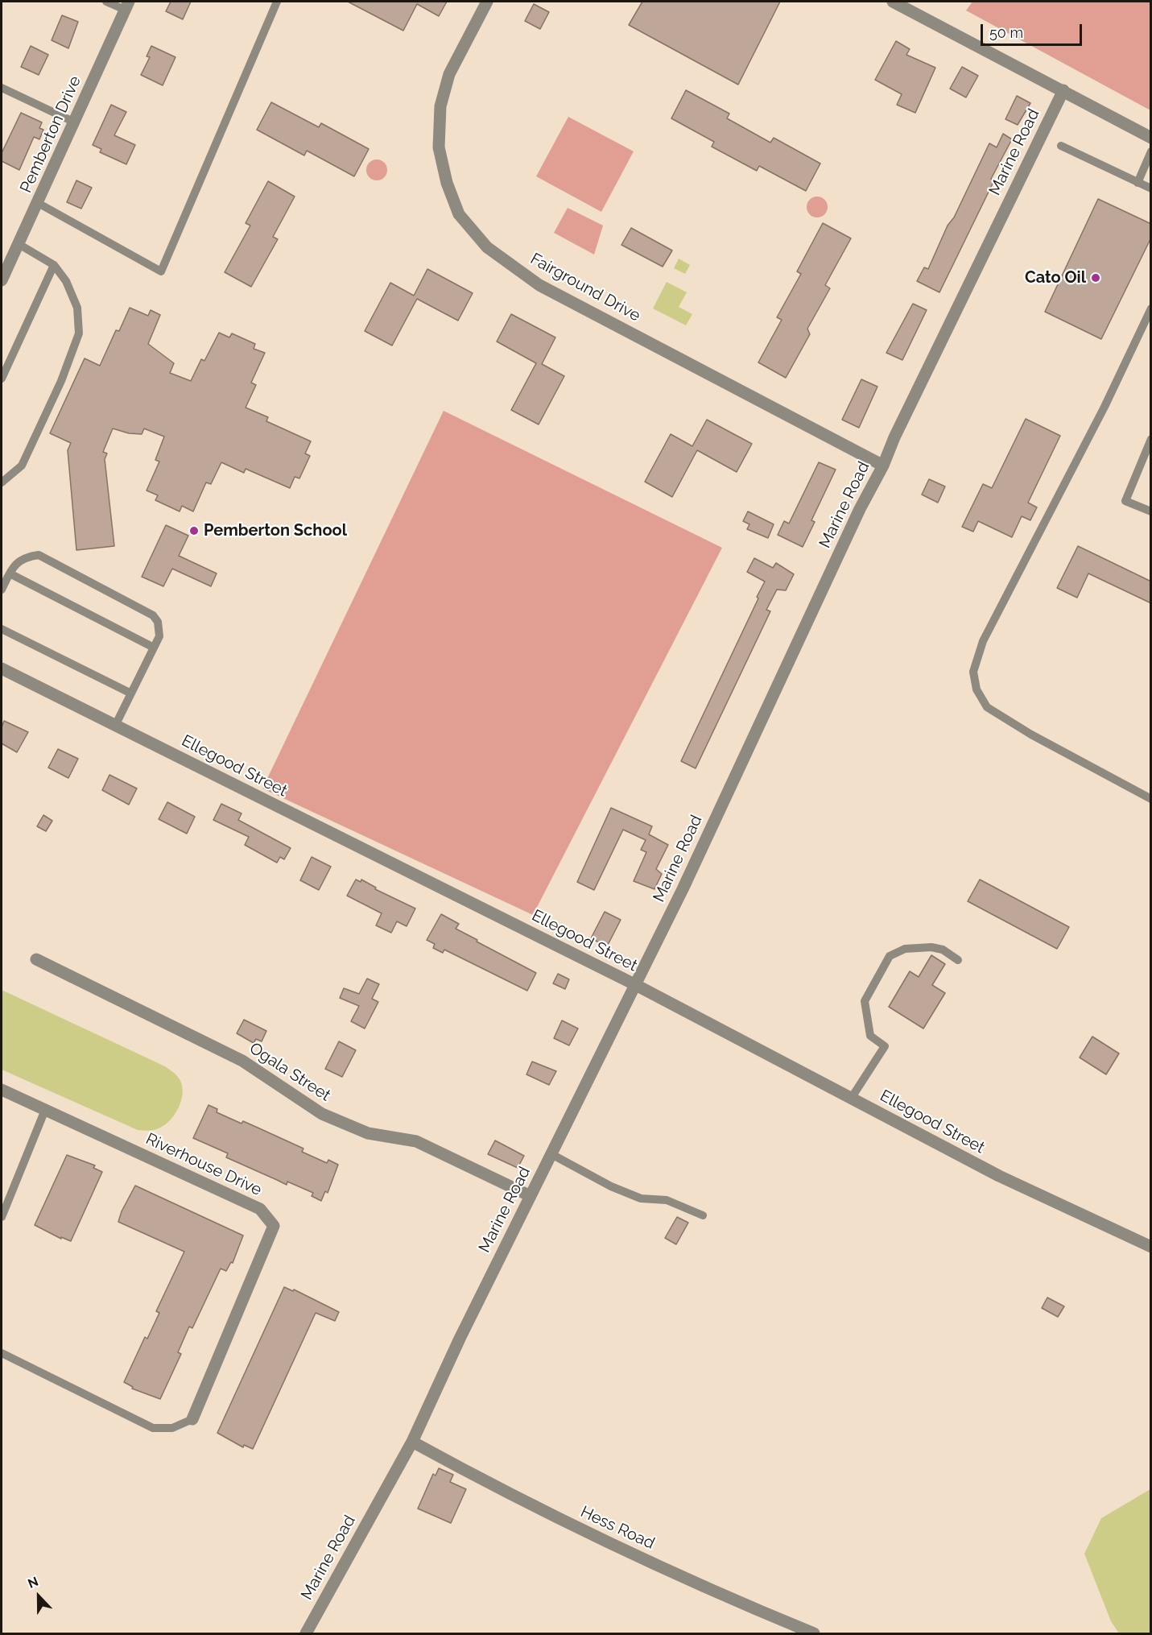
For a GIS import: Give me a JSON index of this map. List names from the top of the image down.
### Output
{
  "streets": {
    "street": [
      "Pemberton Drive",
      "Marine Road",
      "Fairground Drive",
      "Ellegood Street",
      "Ogala Street",
      "Riverhouse Drive",
      "Hess Road"
    ]
  },
  "crossings": [
    ["Marine Road", "Fairground Drive"],
    ["Marine Road", "Ellegood Street"],
    ["Marine Road", "Ogala Street"],
    ["Marine Road", "Hess Road"]
  ],
  "places": ["Cato Oil", "Pemberton School"],
  "scale_bar": "50 m",
  "north": "top"
}
